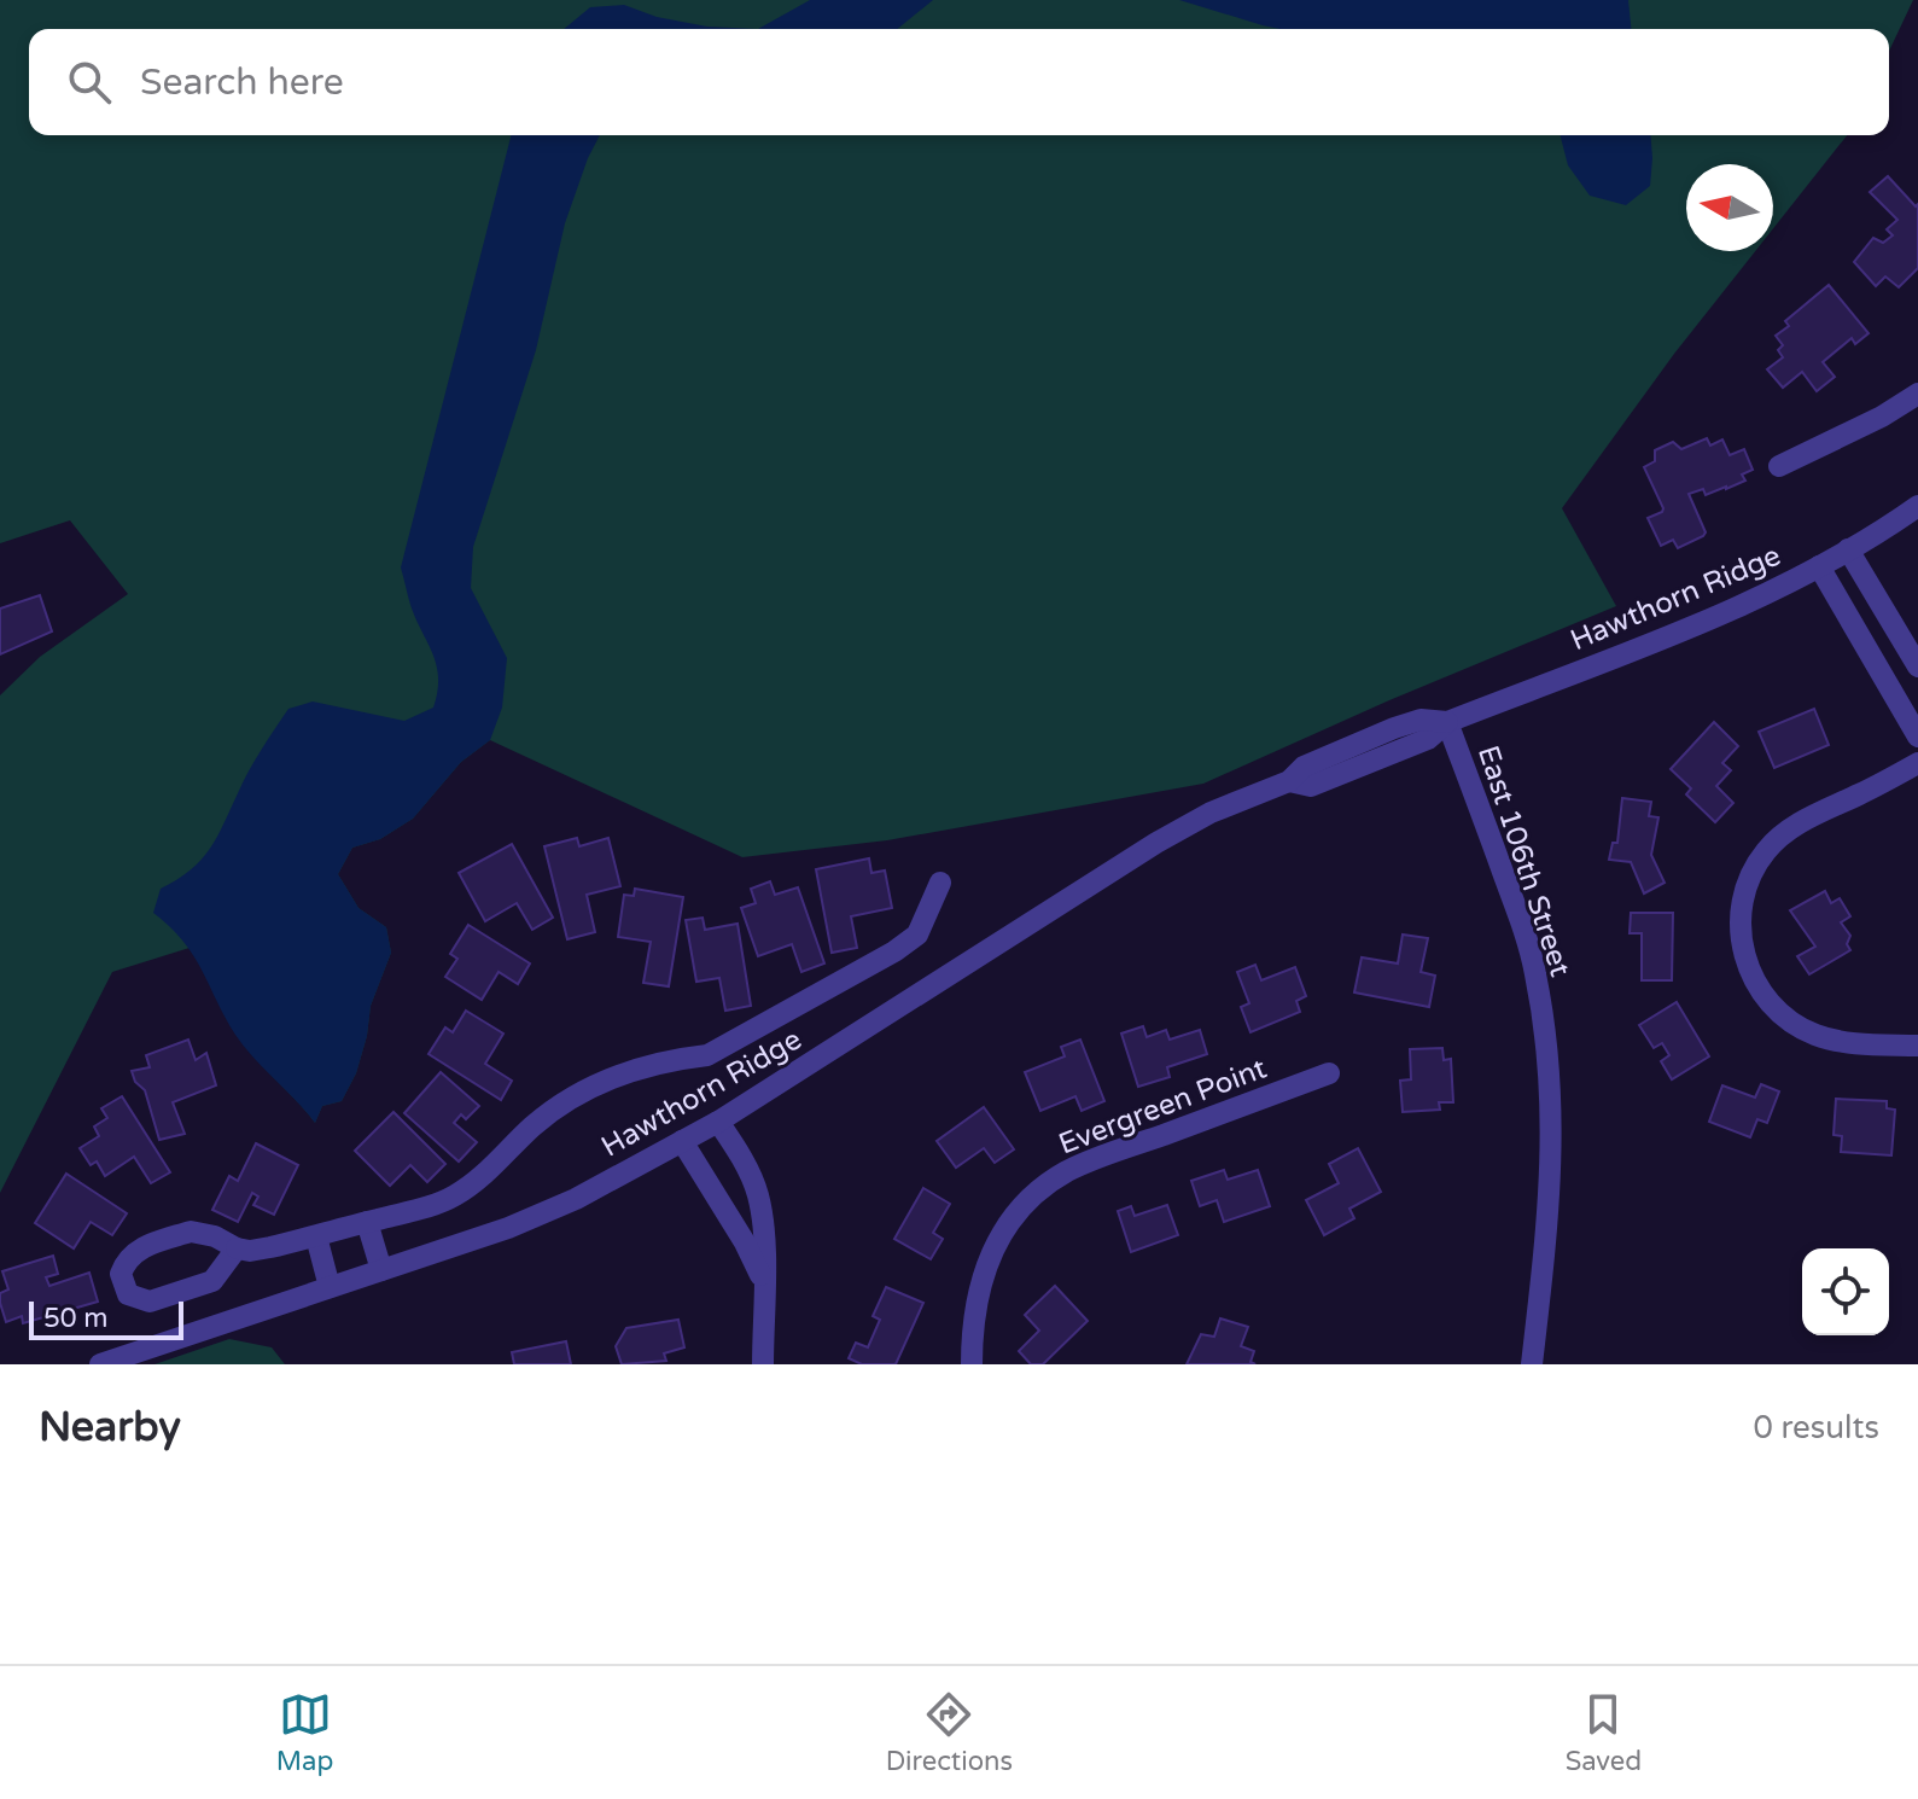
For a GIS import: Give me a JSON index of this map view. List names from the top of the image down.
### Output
{
  "streets": {
    "street": ["Hawthorn Ridge", "East 106th Street", "Evergreen Point"]
  },
  "crossings": [
    ["Hawthorn Ridge", "East 106th Street"]
  ],
  "scale_bar": "50 m",
  "north": "left",
  "page": {
    "search": "Search here",
    "scale": "50 m",
    "heading": ["Nearby", "0 results"],
    "nav": ["Map", "Directions", "Saved"]
  }
}
